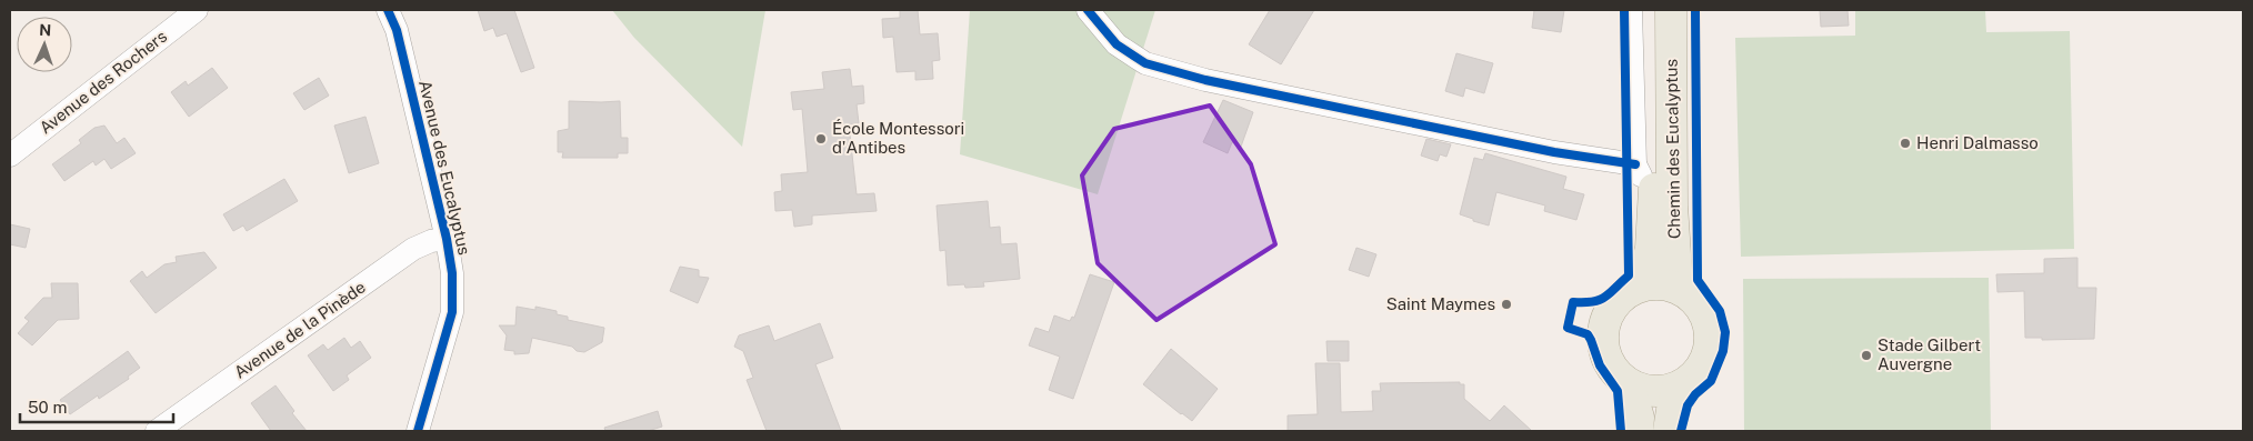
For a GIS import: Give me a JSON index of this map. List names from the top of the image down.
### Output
{
  "streets": {
    "main road": ["Chemin des Eucalyptus"],
    "street": ["Avenue des Rochers", "Avenue des Eucalyptus", "Avenue de la Pinède"]
  },
  "crossings": [
    ["Avenue des Eucalyptus", "Avenue de la Pinède"]
  ],
  "places": [
    "École Montessori d'Antibes",
    "Henri Dalmasso",
    "Saint Maymes",
    "Stade Gilbert Auvergne"
  ],
  "scale_bar": "50 m",
  "north": "top"
}
